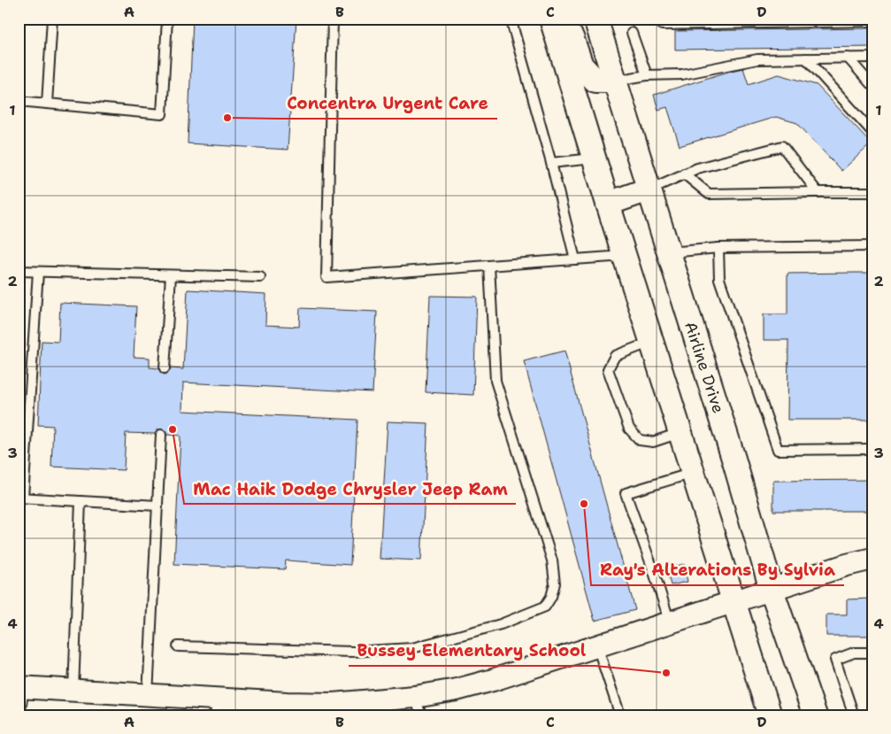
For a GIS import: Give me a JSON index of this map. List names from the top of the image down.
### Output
{
  "streets": {
    "main road": ["Airline Drive"]
  },
  "places": [
    "Concentra Urgent Care",
    "Mac Haik Dodge Chrysler Jeep Ram",
    "Ray's Alterations By Sylvia",
    "Bussey Elementary School"
  ],
  "grid": {
    "columns": [
      "A",
      "B",
      "C",
      "D"
    ],
    "rows": [
      "1",
      "2",
      "3",
      "4"
    ]
  }
}
